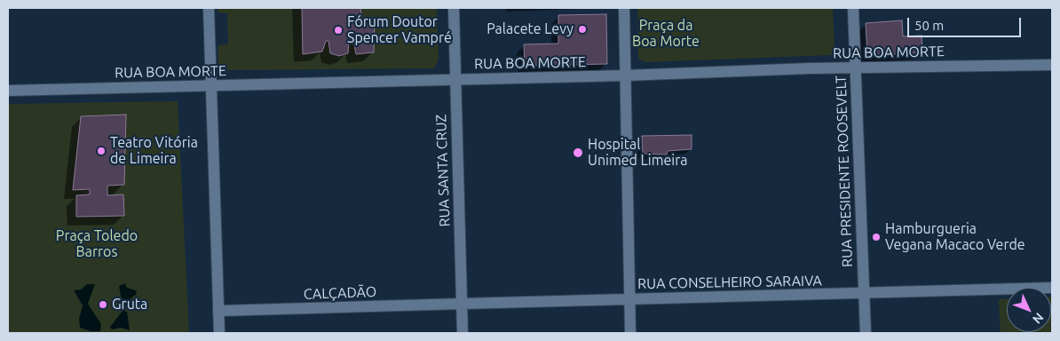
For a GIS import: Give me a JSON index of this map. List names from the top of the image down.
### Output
{
  "streets": {
    "street": [
      "RUA BOA MORTE",
      "RUA SANTA CRUZ",
      "RUA PRESIDENTE ROOSEVELT",
      "RUA CONSELHEIRO SARAIVA",
      "CALÇADÃO"
    ]
  },
  "crossings": [
    ["RUA BOA MORTE", "RUA SANTA CRUZ"],
    ["RUA BOA MORTE", "RUA PRESIDENTE ROOSEVELT"],
    ["RUA SANTA CRUZ", "RUA CONSELHEIRO SARAIVA"],
    ["RUA SANTA CRUZ", "CALÇADÃO"],
    ["RUA PRESIDENTE ROOSEVELT", "RUA CONSELHEIRO SARAIVA"],
    ["RUA CONSELHEIRO SARAIVA", "CALÇADÃO"]
  ],
  "parks": ["Praça da Boa Morte", "Praça Toledo Barros"],
  "places": [
    "Palacete Levy",
    "Fórum Doutor Spencer Vampré",
    "Teatro Vitória de Limeira",
    "Hospital Unimed Limeira",
    "Hamburgueria Vegana Macaco Verde",
    "Gruta"
  ],
  "scale_bar": "50 m",
  "north": "bottom right"
}
